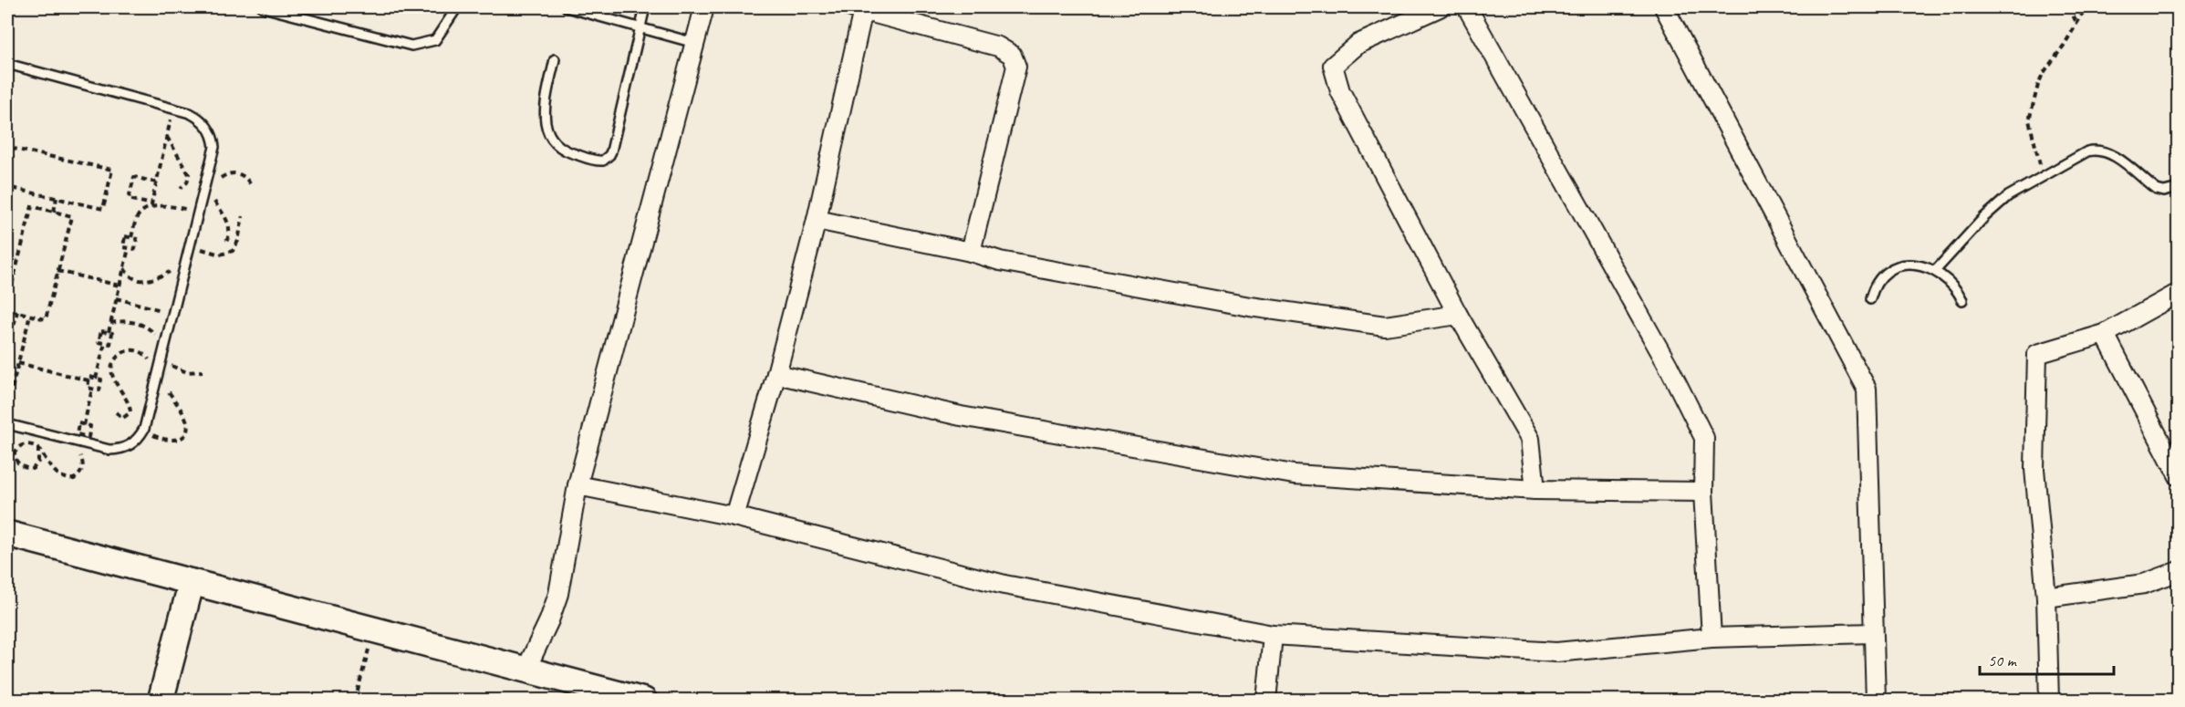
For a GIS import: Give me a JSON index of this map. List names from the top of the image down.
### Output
{
  "scale_bar": "50 m"
}
